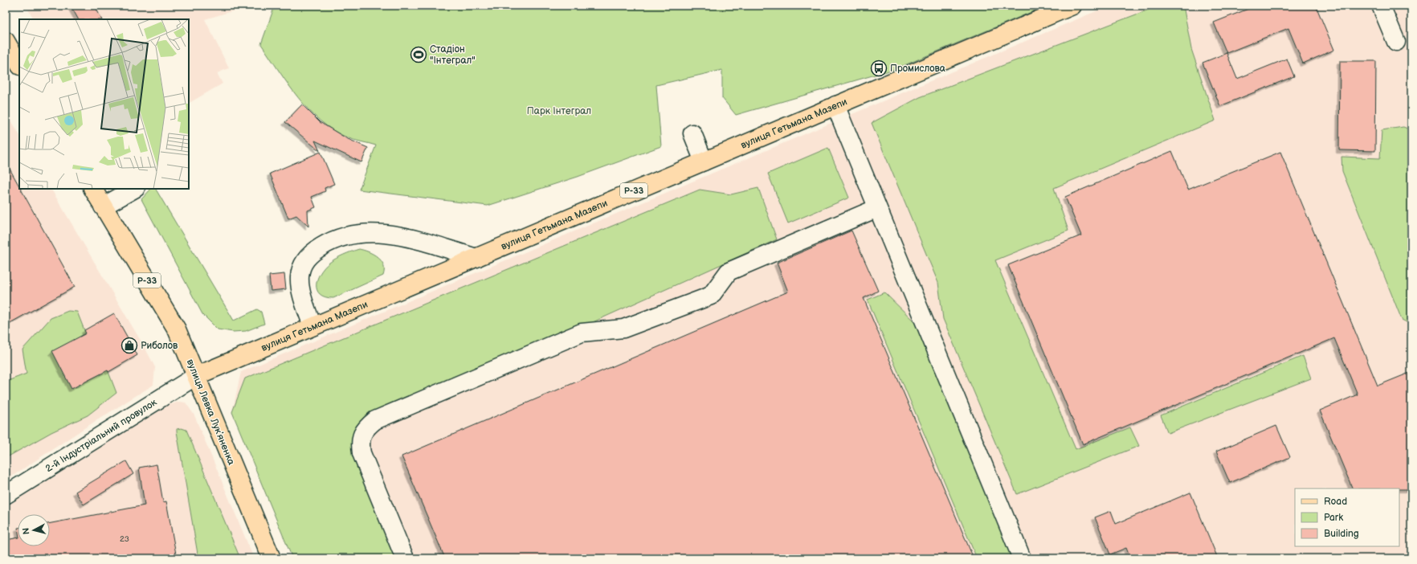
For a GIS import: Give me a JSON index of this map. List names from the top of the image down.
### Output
{
  "streets": {
    "main road": ["вулиця Гетьмана Мазепи", "Р-33", "вулиця Левка Лукʼяненка"],
    "street": ["2-й Індустріальний провулок"]
  },
  "crossings": [
    ["вулиця Гетьмана Мазепи", "вулиця Левка Лукʼяненка"],
    ["вулиця Гетьмана Мазепи", "2-й Індустріальний провулок"],
    ["вулиця Левка Лукʼяненка", "2-й Індустріальний провулок"]
  ],
  "parks": ["Парк Інтеграл"],
  "places": {
    "sports": ["Стадіон \"Інтеграл\""],
    "bus stop": ["Промислова"],
    "shop": ["Риболов"]
  },
  "house_numbers": ["23"],
  "legend": ["Road", "Park", "Building"],
  "north": "left"
}
